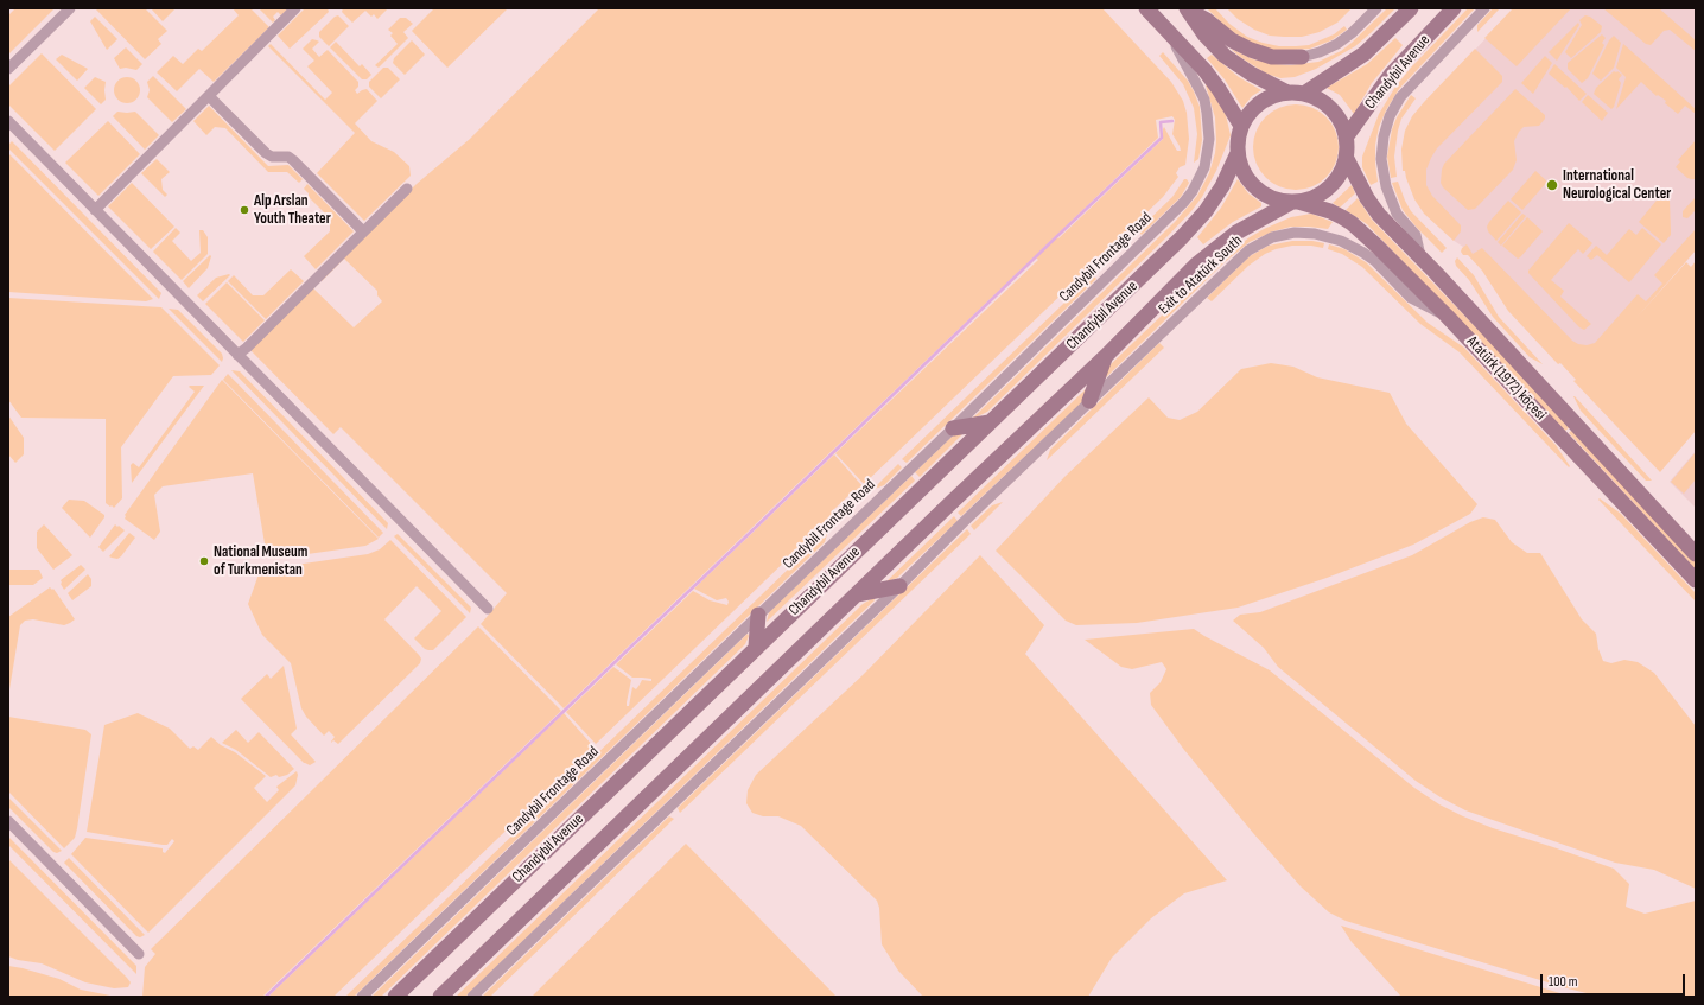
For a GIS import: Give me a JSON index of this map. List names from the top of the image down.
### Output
{
  "streets": {
    "main road": ["Chandybil Avenue", "Atatürk (1972) köçesi"],
    "street": ["Candybil Frontage Road", "Exit to Atatürk South"]
  },
  "crossings": [
    ["Chandybil Avenue", "Atatürk (1972) köçesi"],
    ["Exit to Atatürk South", "Atatürk (1972) köçesi"]
  ],
  "places": ["International Neurological Center", "Alp Arslan Youth Theater", "National Museum of Turkmenistan"],
  "scale_bar": "100 m"
}
